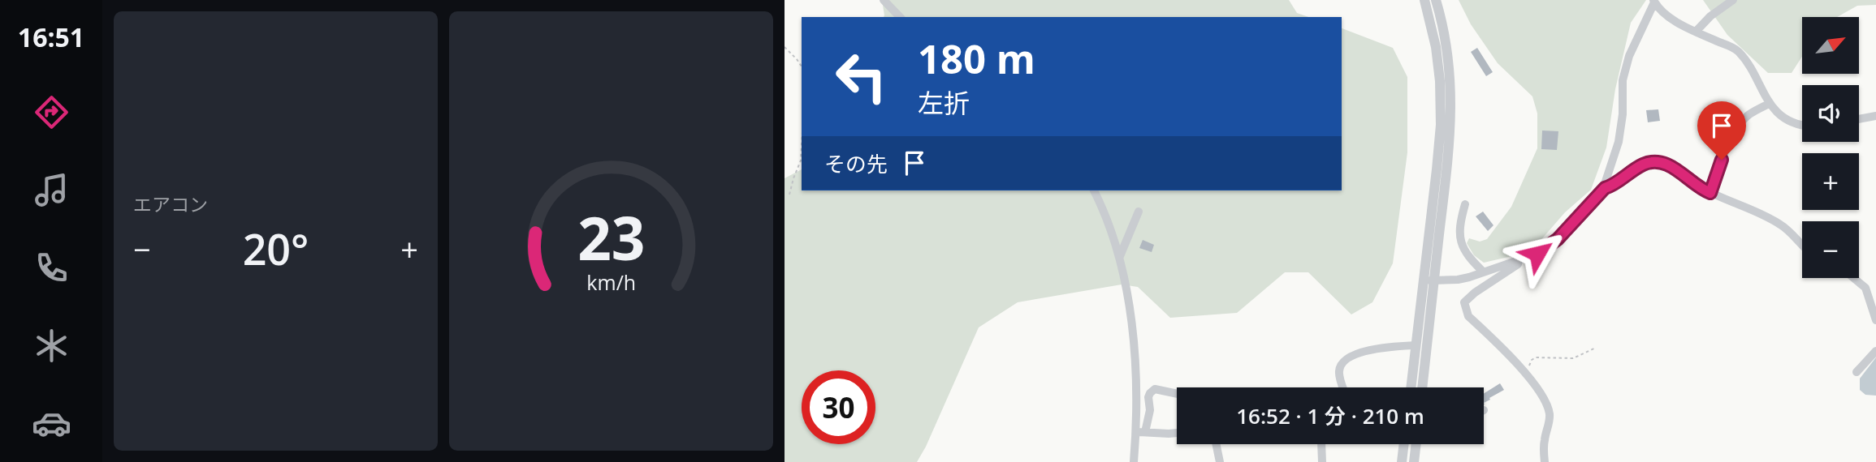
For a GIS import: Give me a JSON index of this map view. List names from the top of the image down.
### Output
{
  "north": "top right",
  "page": {
    "tabs": "16:51",
    "tile": "エアコン",
    "map_buttons": ["+", "−"],
    "turn": ["180 m", "左折"],
    "then": "その先",
    "heat": ["−", "20°", "+"],
    "limit": "30",
    "trip": "16:52 · 1 分 · 210 m",
    "gauge": ["23", "km/h"]
  }
}
